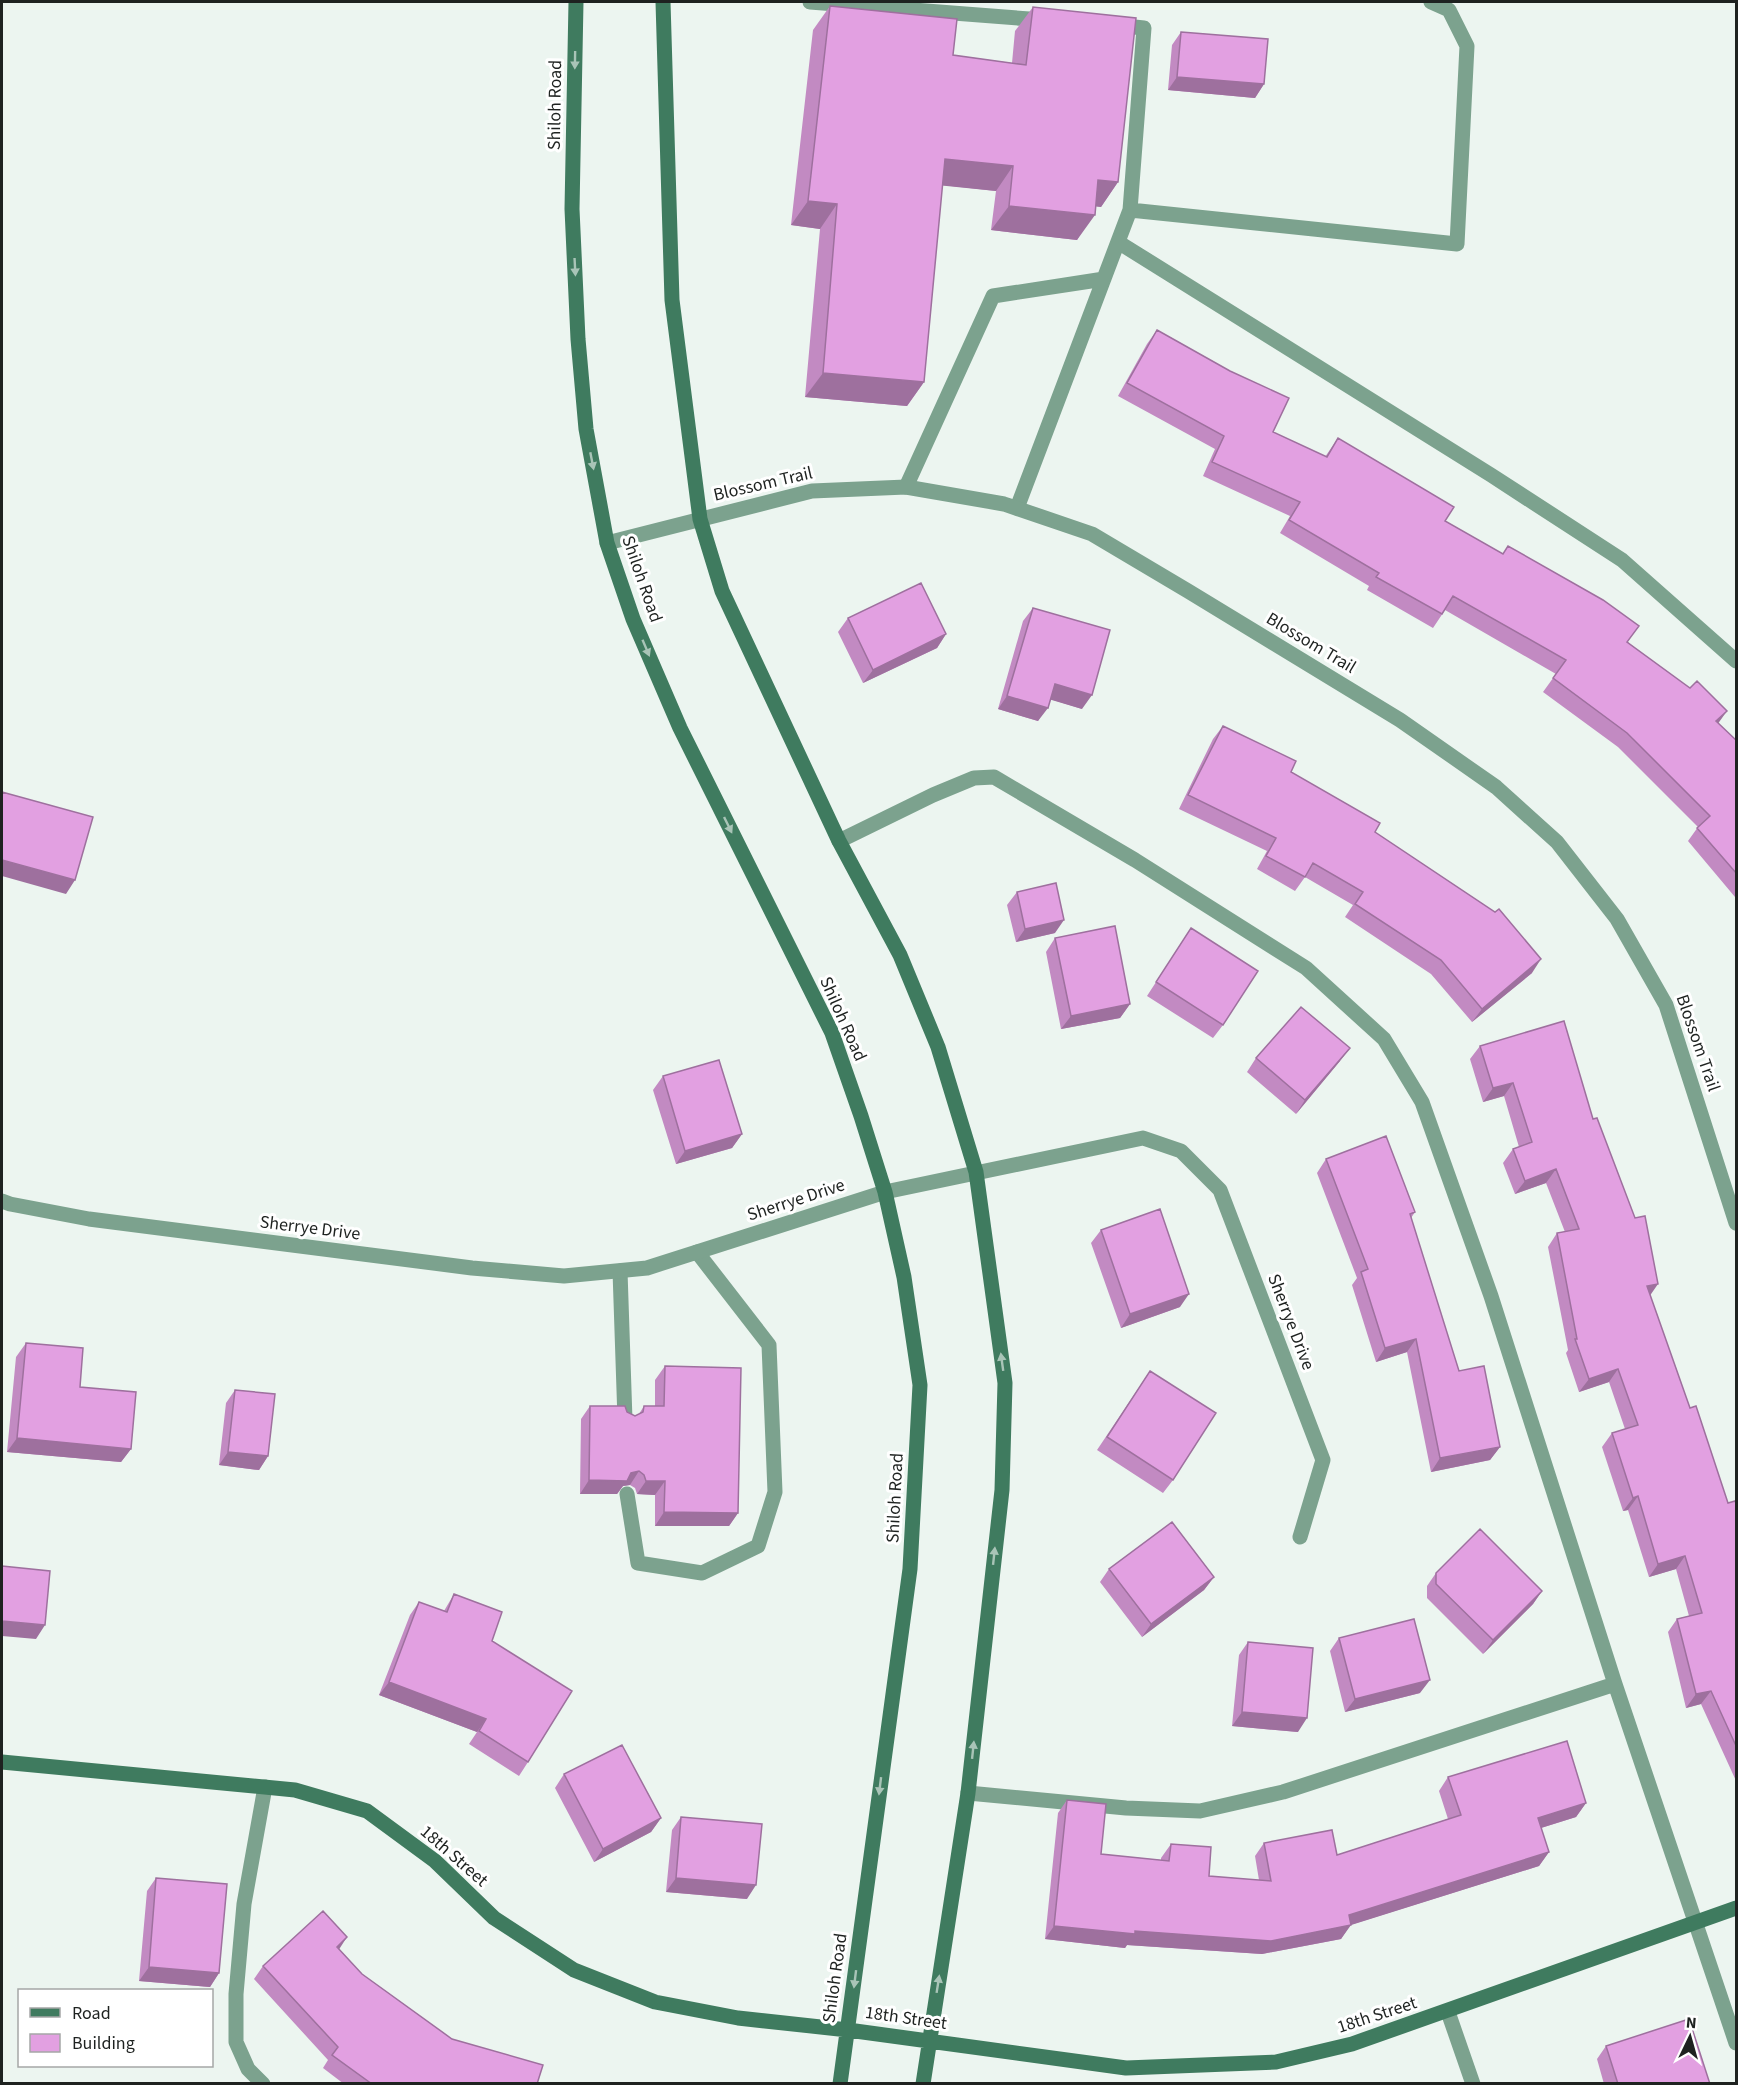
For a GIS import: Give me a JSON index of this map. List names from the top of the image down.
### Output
{
  "streets": {
    "main road": ["Shiloh Road", "18th Street"],
    "street": ["Blossom Trail", "Sherrye Drive"]
  },
  "crossings": [
    ["Shiloh Road", "Blossom Trail"],
    ["Shiloh Road", "Sherrye Drive"],
    ["Shiloh Road", "18th Street"]
  ],
  "legend": ["Road", "Building"],
  "north": "top"
}
